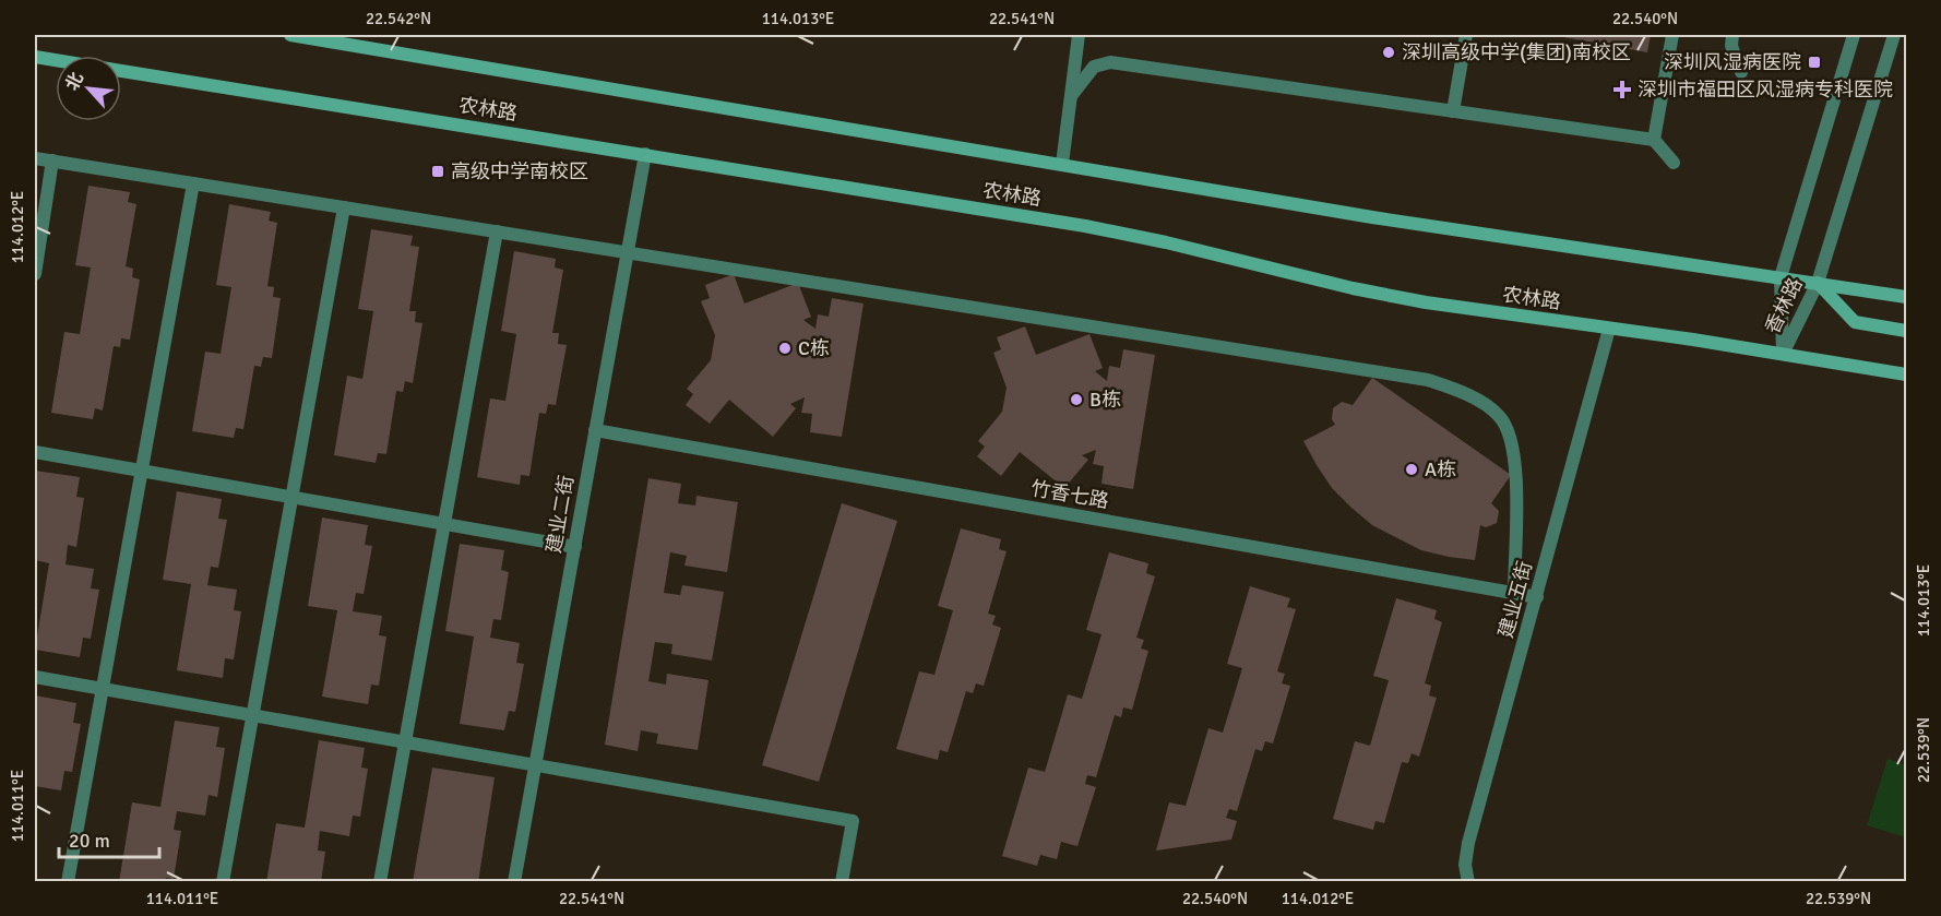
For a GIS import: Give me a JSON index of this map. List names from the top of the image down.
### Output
{
  "streets": {
    "main road": ["农林路"],
    "street": [
      "香林路",
      "竹香七路",
      "建业二街",
      "建业五街"
    ]
  },
  "crossings": [
    ["农林路", "香林路"],
    ["农林路", "建业二街"],
    ["农林路", "建业五街"],
    ["竹香七路", "建业二街"],
    ["竹香七路", "建业五街"]
  ],
  "places": {
    "other": [
      "深圳高级中学(集团)南校区",
      "C栋",
      "B栋",
      "A栋"
    ],
    "transit": ["深圳风湿病医院", "高级中学南校区"],
    "health": ["深圳市福田区风湿病专科医院"]
  },
  "scale_bar": "20 m",
  "north": "top left",
  "coordinates": [
    "22.542°N",
    "114.013°E",
    "22.541°N",
    "22.540°N",
    "114.012°E",
    "22.539°N",
    "114.011°E"
  ]
}
